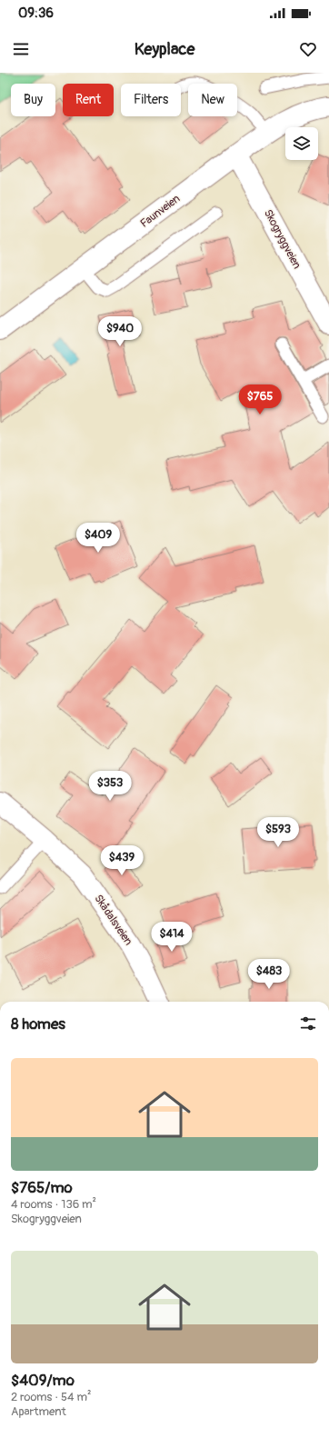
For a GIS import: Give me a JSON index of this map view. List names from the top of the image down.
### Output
{
  "streets": {
    "street": ["Faunveien", "Skogryggveien", "Skådalsveien"]
  },
  "crossings": [
    ["Faunveien", "Skogryggveien"]
  ],
  "page": {
    "status": "09:36",
    "header": "Keyplace",
    "chip": [
      "Buy",
      "Rent",
      "Filters",
      "New"
    ],
    "price": [
      "$940",
      "$765",
      "$409",
      "$353",
      "$593",
      "$439",
      "$414",
      "$483"
    ],
    "heading": "8 homes",
    "list": [
      {
        "name": "$765/mo",
        "note": "4 rooms · 136 m² · Skogryggveien"
      },
      {
        "name": "$409/mo",
        "note": "2 rooms · 54 m² · Apartment"
      }
    ]
  }
}
